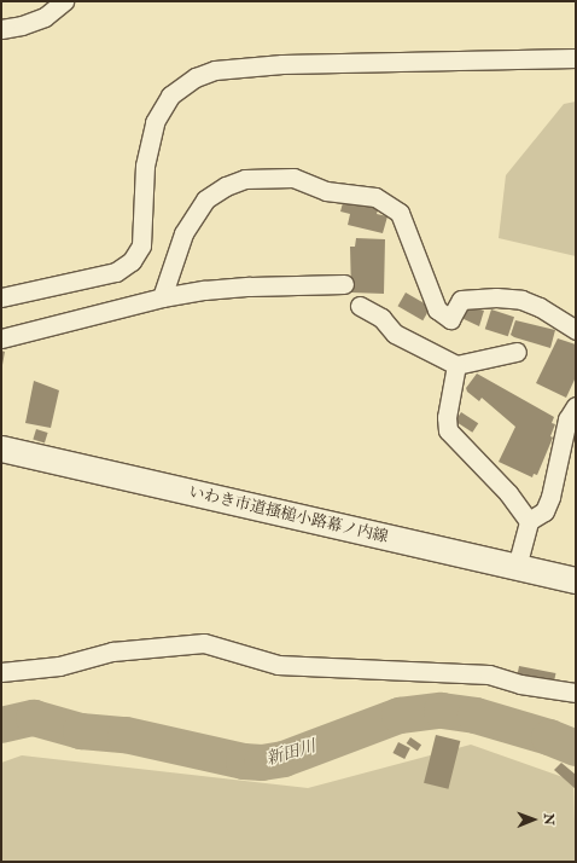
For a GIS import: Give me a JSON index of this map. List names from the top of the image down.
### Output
{
  "streets": {
    "street": ["いわき市道搔槌小路幕ノ内線"]
  },
  "water": ["新田川"],
  "north": "right"
}
